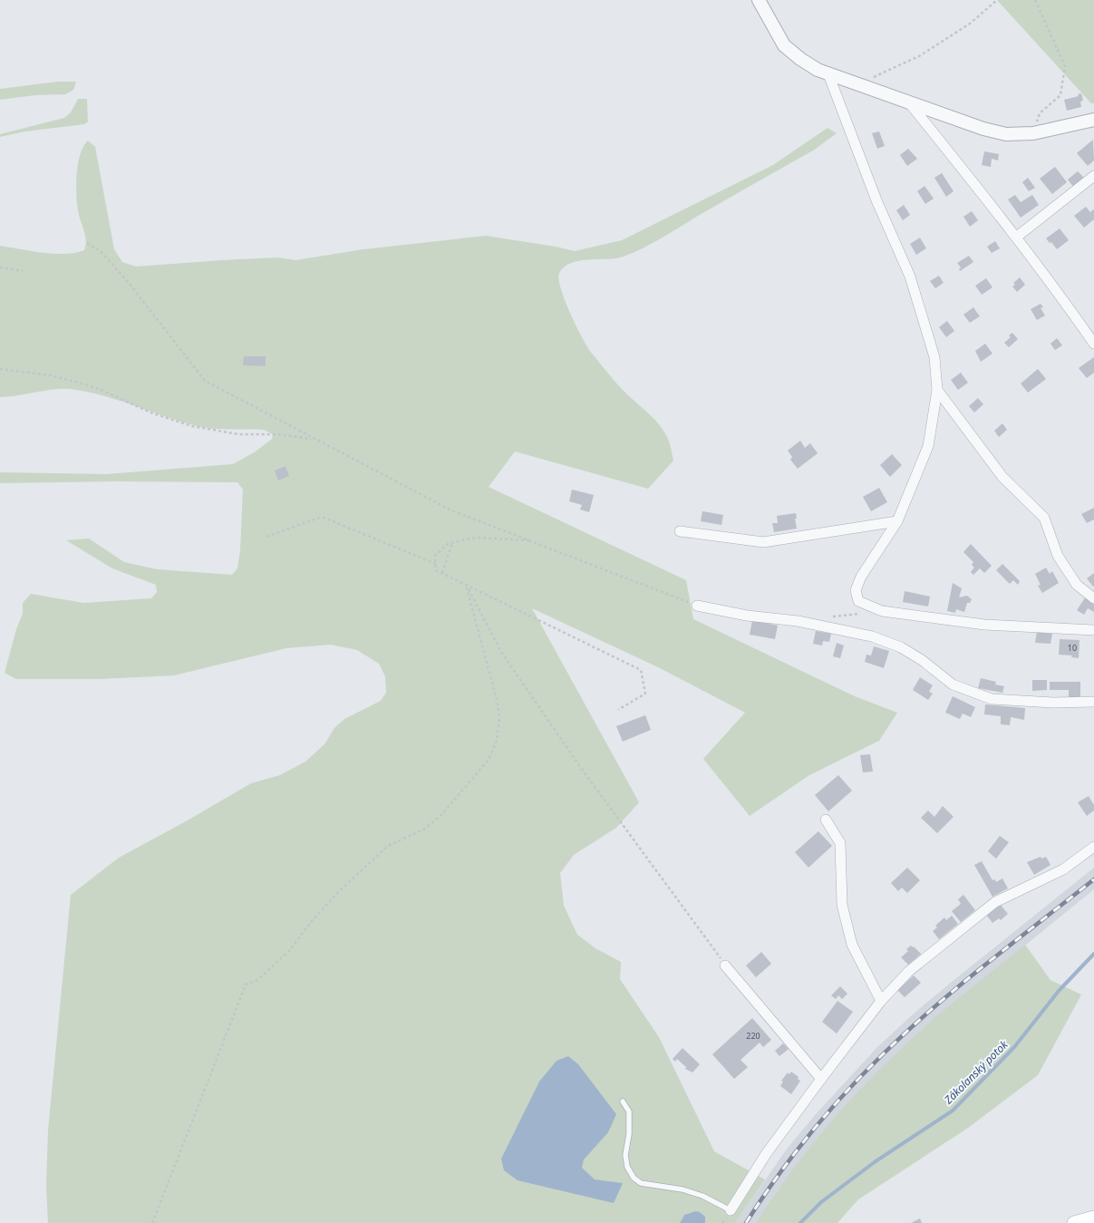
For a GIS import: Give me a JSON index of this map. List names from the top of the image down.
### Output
{
  "water": ["Zákolanský potok"],
  "house_numbers": ["10", "220"]
}
